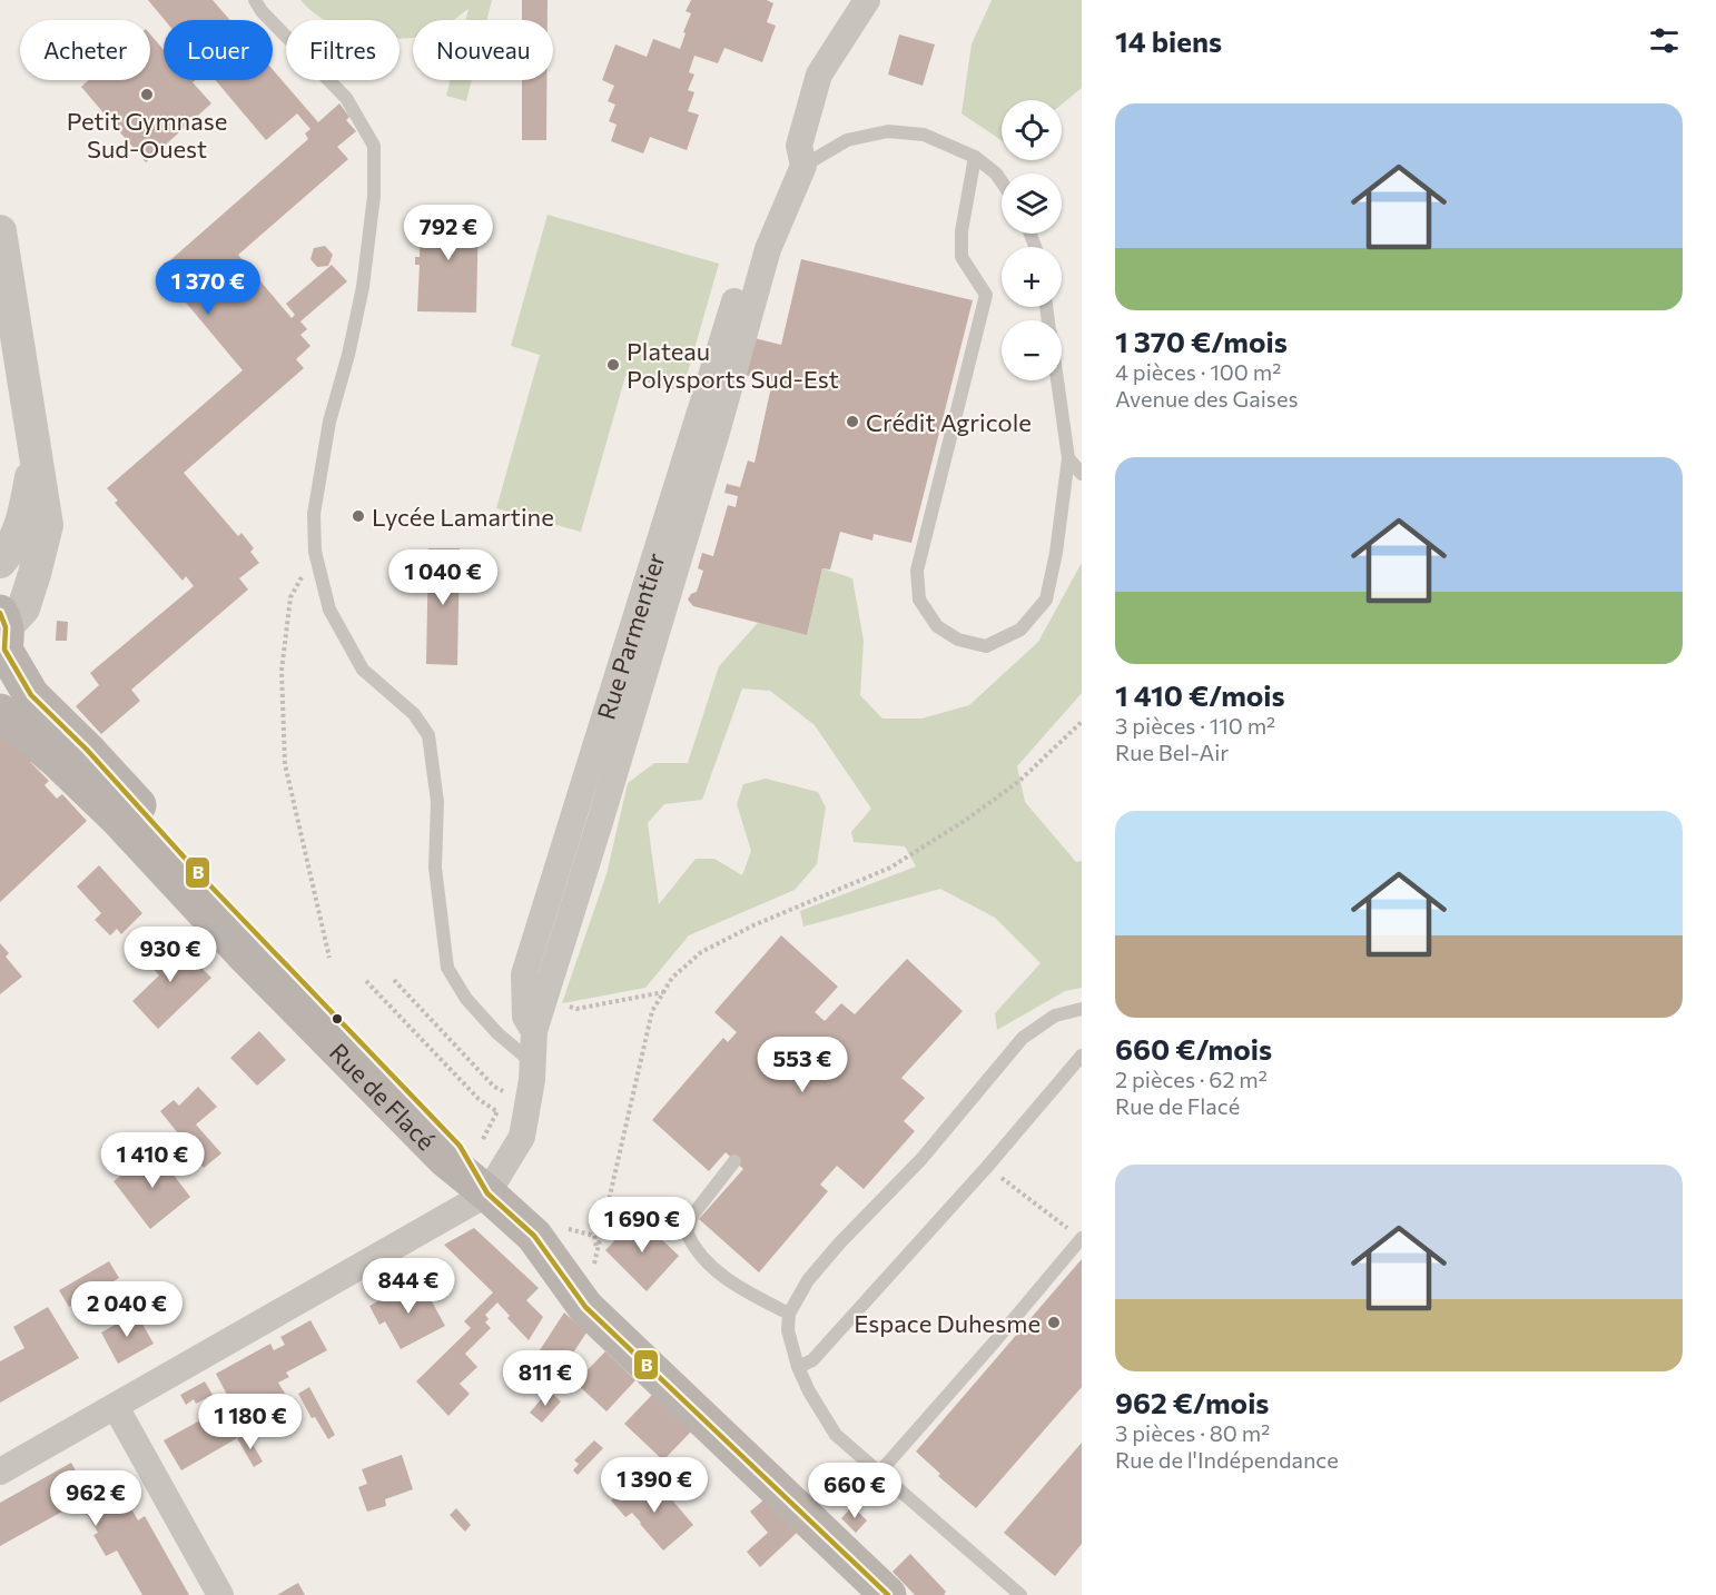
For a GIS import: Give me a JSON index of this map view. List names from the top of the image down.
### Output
{
  "streets": {
    "main road": ["Rue de Flacé"],
    "street": ["Rue Parmentier"]
  },
  "crossings": [
    ["Rue Parmentier", "Rue de Flacé"]
  ],
  "places": [
    "Petit Gymnase Sud-Ouest",
    "Plateau Polysports Sud-Est",
    "Crédit Agricole",
    "Lycée Lamartine",
    "Espace Duhesme"
  ],
  "lines": ["transit line B"],
  "page": {
    "heading": "14 biens",
    "chip": [
      "Acheter",
      "Louer",
      "Filtres",
      "Nouveau"
    ],
    "list": [
      {
        "name": "1 370 €/mois",
        "note": "4 pièces · 100 m² · Avenue des Gaises"
      },
      {
        "name": "1 410 €/mois",
        "note": "3 pièces · 110 m² · Rue Bel-Air"
      },
      {
        "name": "660 €/mois",
        "note": "2 pièces · 62 m² · Rue de Flacé"
      },
      {
        "name": "962 €/mois",
        "note": "3 pièces · 80 m² · Rue de l'Indépendance"
      }
    ],
    "map_buttons": ["+", "−"],
    "price": [
      "792 €",
      "1 370 €",
      "1 040 €",
      "930 €",
      "553 €",
      "1 410 €",
      "1 690 €",
      "844 €",
      "2 040 €",
      "811 €",
      "1 180 €",
      "1 390 €",
      "660 €",
      "962 €"
    ]
  }
}
